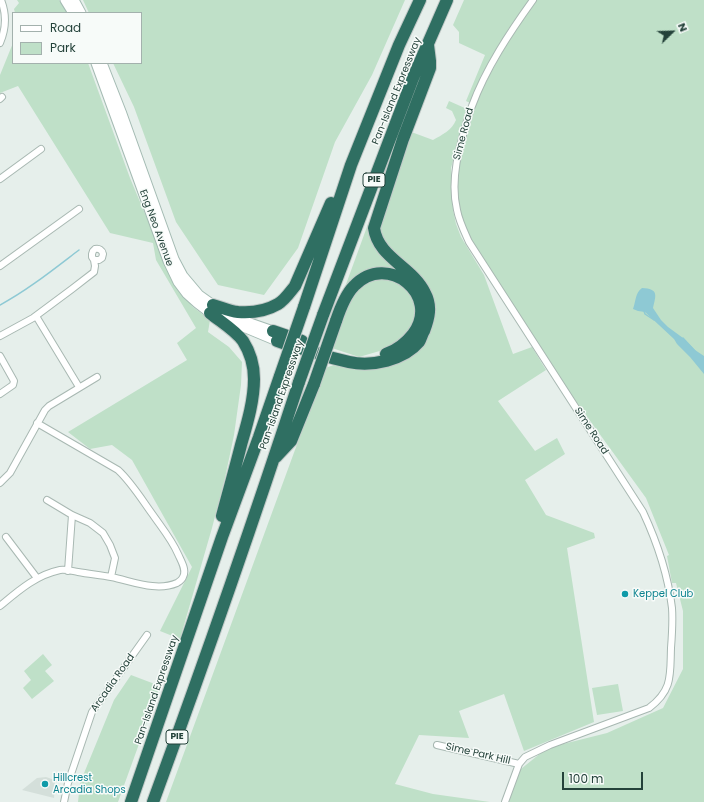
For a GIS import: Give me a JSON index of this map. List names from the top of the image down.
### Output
{
  "streets": {
    "highway": ["Pan-Island Expressway", "PIE"],
    "main road": ["Eng Neo Avenue"],
    "street": ["Sime Road", "Arcadia Road", "Sime Park Hill"]
  },
  "crossings": [
    ["Sime Road", "Sime Park Hill"]
  ],
  "places": ["Keppel Club", "Hillcrest Arcadia Shops"],
  "legend": ["Road", "Park"],
  "scale_bar": "100 m",
  "north": "top right"
}
